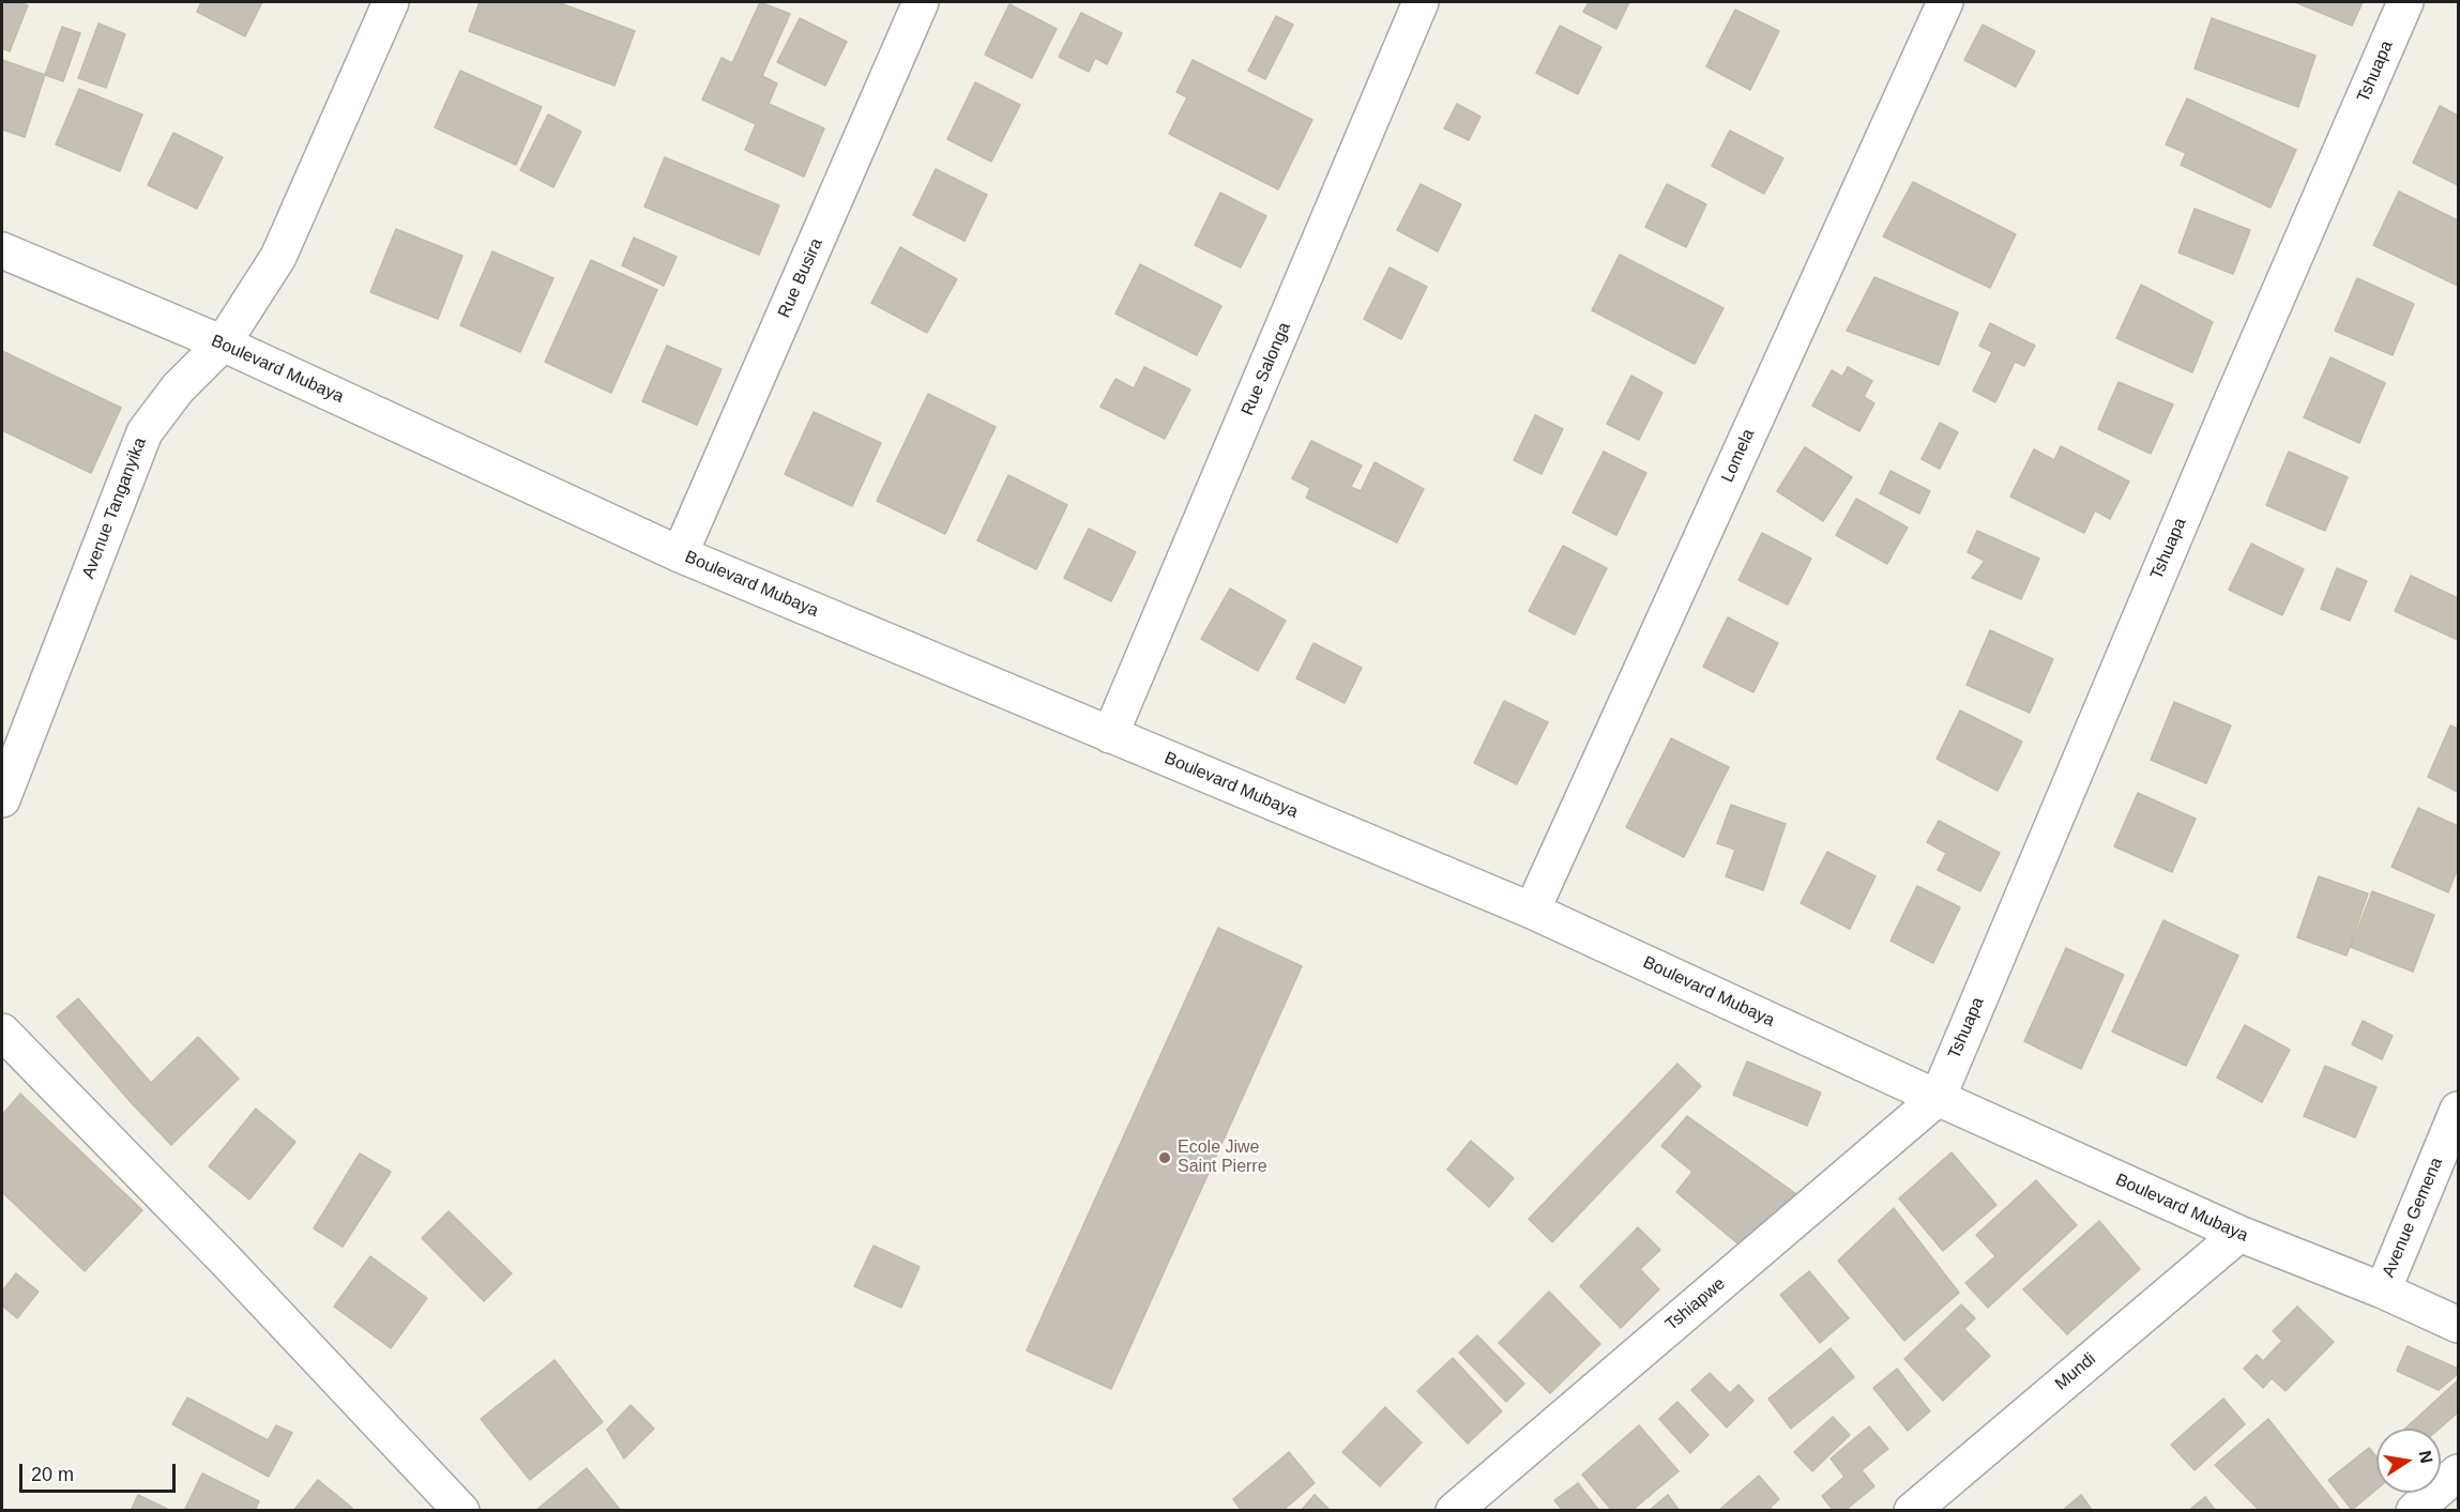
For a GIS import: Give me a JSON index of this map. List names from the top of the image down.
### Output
{
  "streets": {
    "street": [
      "Tshuapa",
      "Rue Busira",
      "Boulevard Mubaya",
      "Rue Salonga",
      "Lomela",
      "Avenue Tanganyika",
      "Avenue Gemena",
      "Tshiapwe",
      "Mundi"
    ]
  },
  "crossings": [
    ["Tshuapa", "Boulevard Mubaya"],
    ["Tshuapa", "Tshiapwe"],
    ["Rue Busira", "Boulevard Mubaya"],
    ["Boulevard Mubaya", "Rue Salonga"],
    ["Boulevard Mubaya", "Lomela"],
    ["Boulevard Mubaya", "Avenue Tanganyika"],
    ["Boulevard Mubaya", "Avenue Gemena"],
    ["Boulevard Mubaya", "Tshiapwe"],
    ["Boulevard Mubaya", "Mundi"]
  ],
  "places": ["Ecole Jiwe Saint Pierre"],
  "scale_bar": "20 m",
  "north": "right"
}
